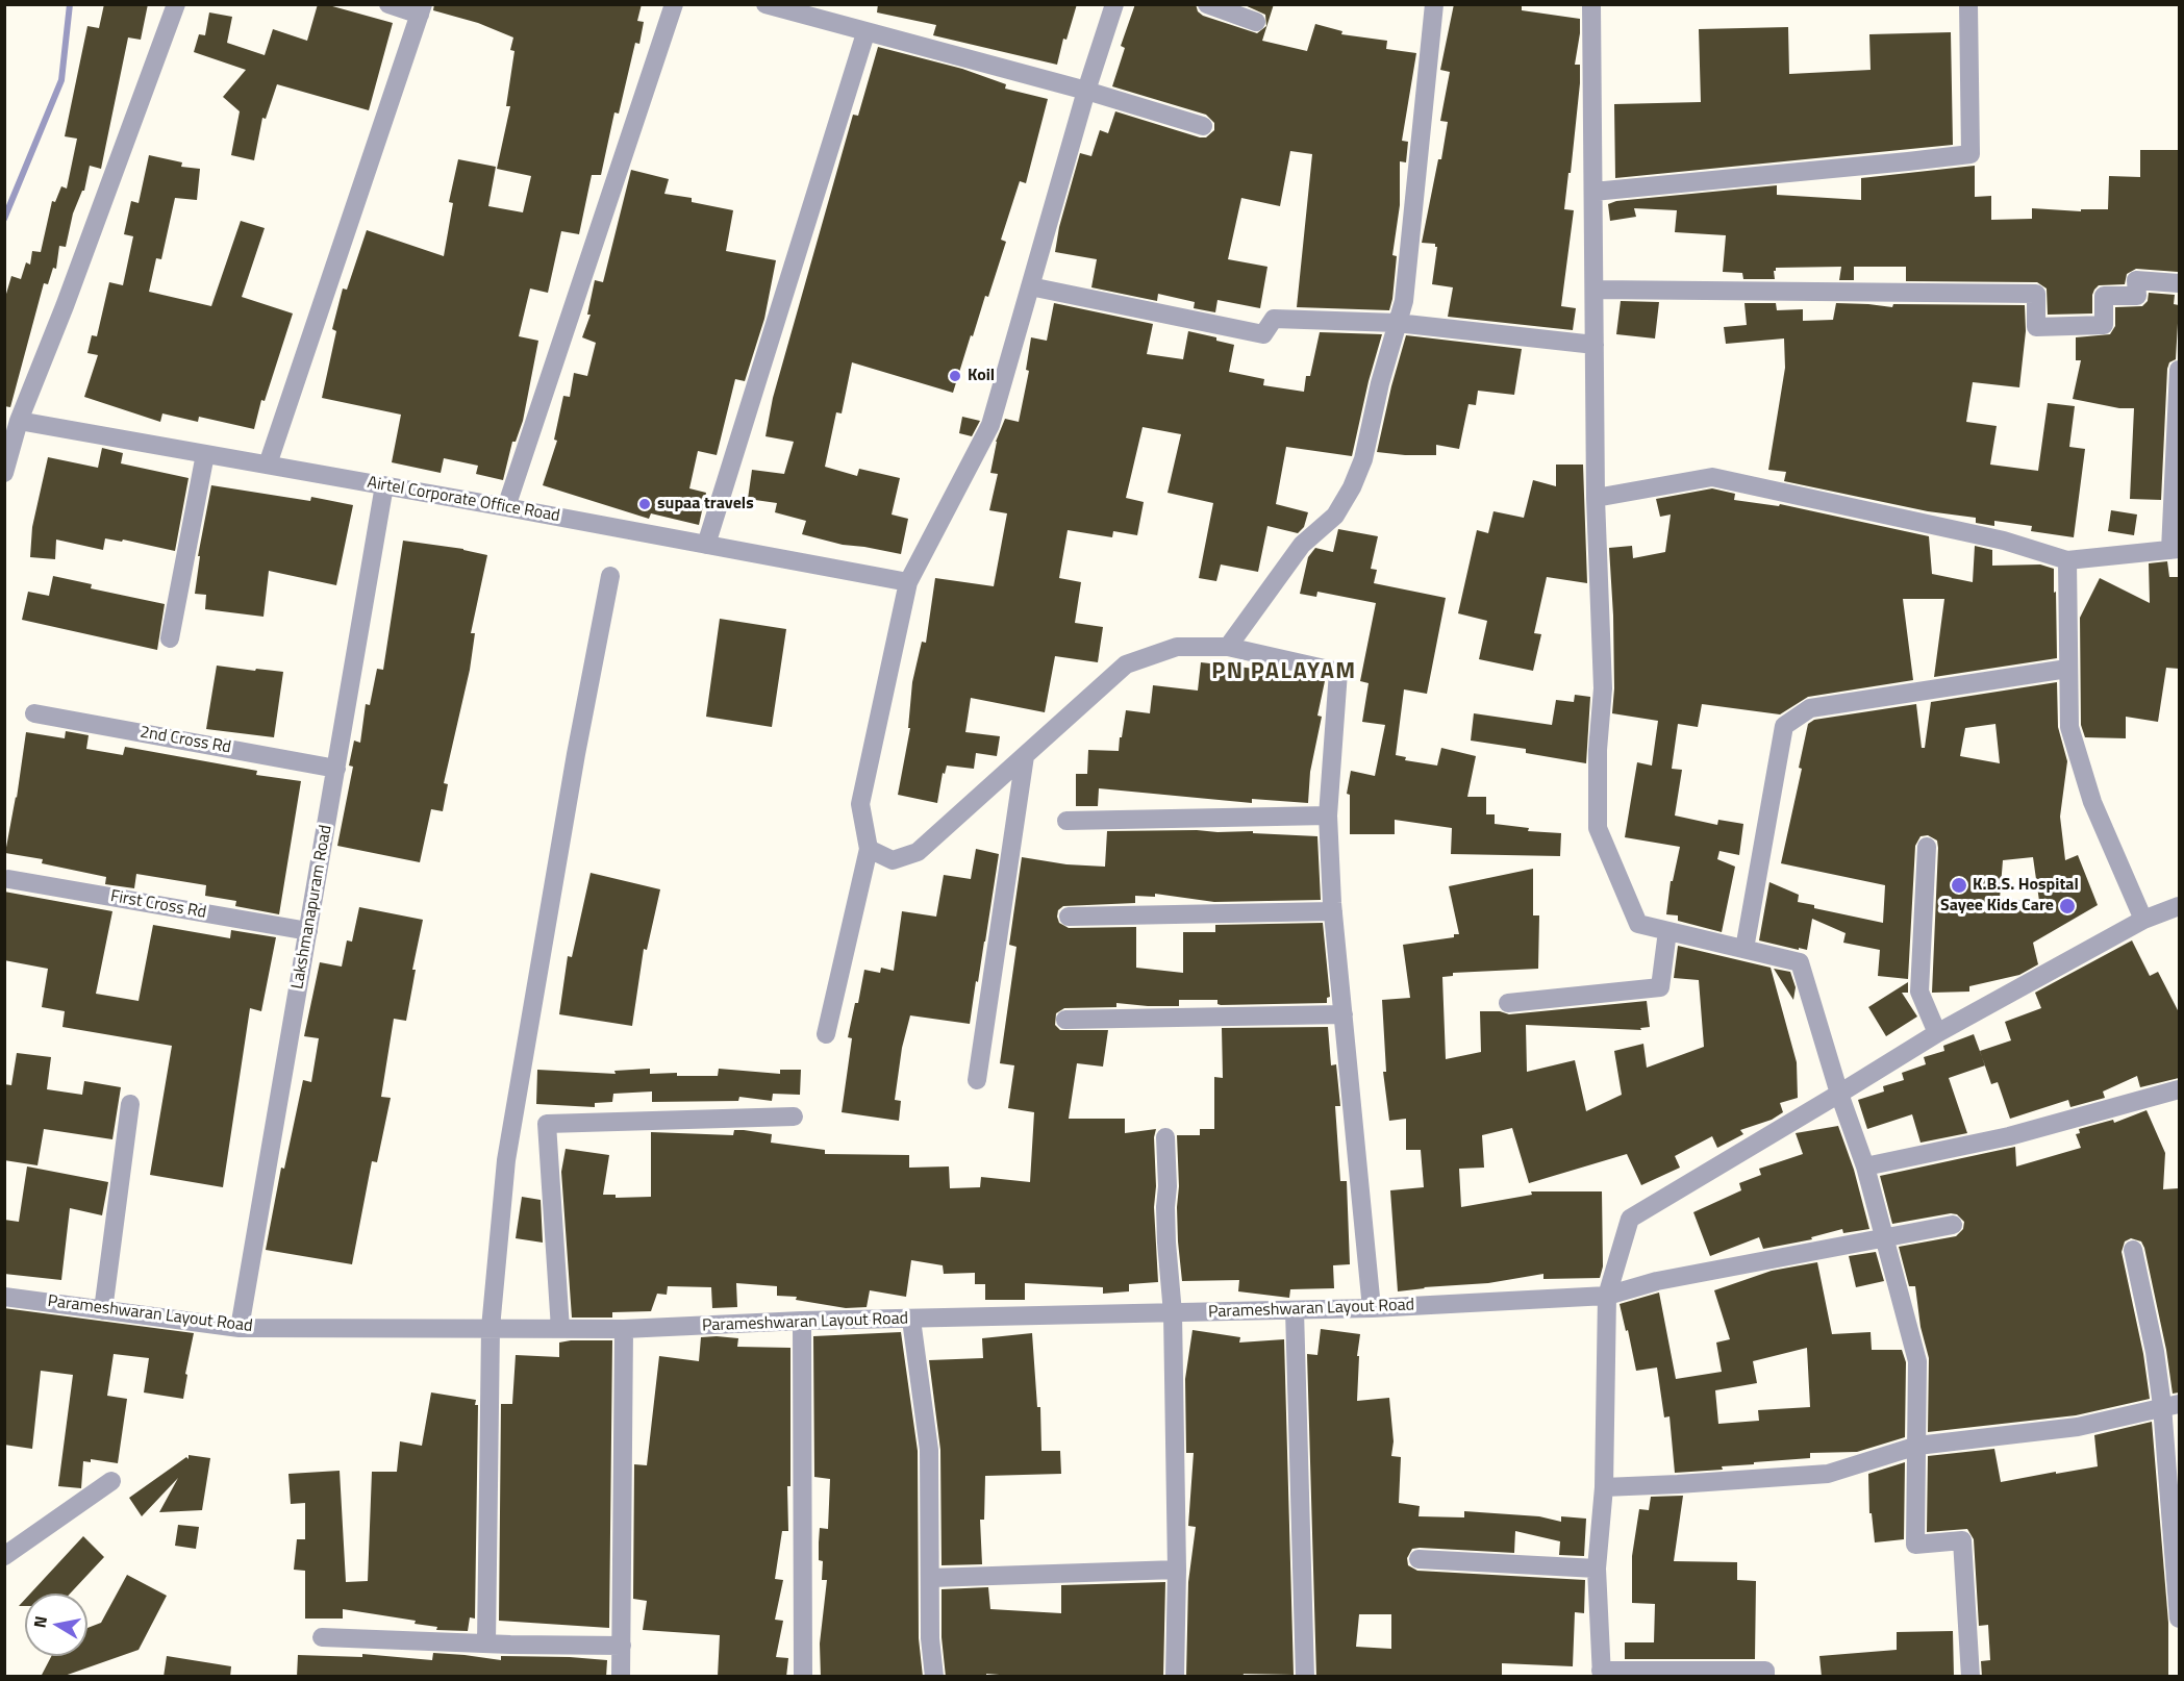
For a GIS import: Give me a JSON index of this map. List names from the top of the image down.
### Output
{
  "streets": {
    "street": [
      "Airtel Corporate Office Road",
      "2nd Cross Rd",
      "First Cross Rd",
      "Lakshmanapuram Road",
      "Parameshwaran Layout Road"
    ]
  },
  "crossings": [
    ["Airtel Corporate Office Road", "Lakshmanapuram Road"],
    ["2nd Cross Rd", "Lakshmanapuram Road"],
    ["First Cross Rd", "Lakshmanapuram Road"],
    ["Lakshmanapuram Road", "Parameshwaran Layout Road"]
  ],
  "districts": ["PN PALAYAM"],
  "places": [
    "Koil",
    "supaa travels",
    "K.B.S. Hospital",
    "Sayee Kids Care"
  ],
  "north": "left"
}
